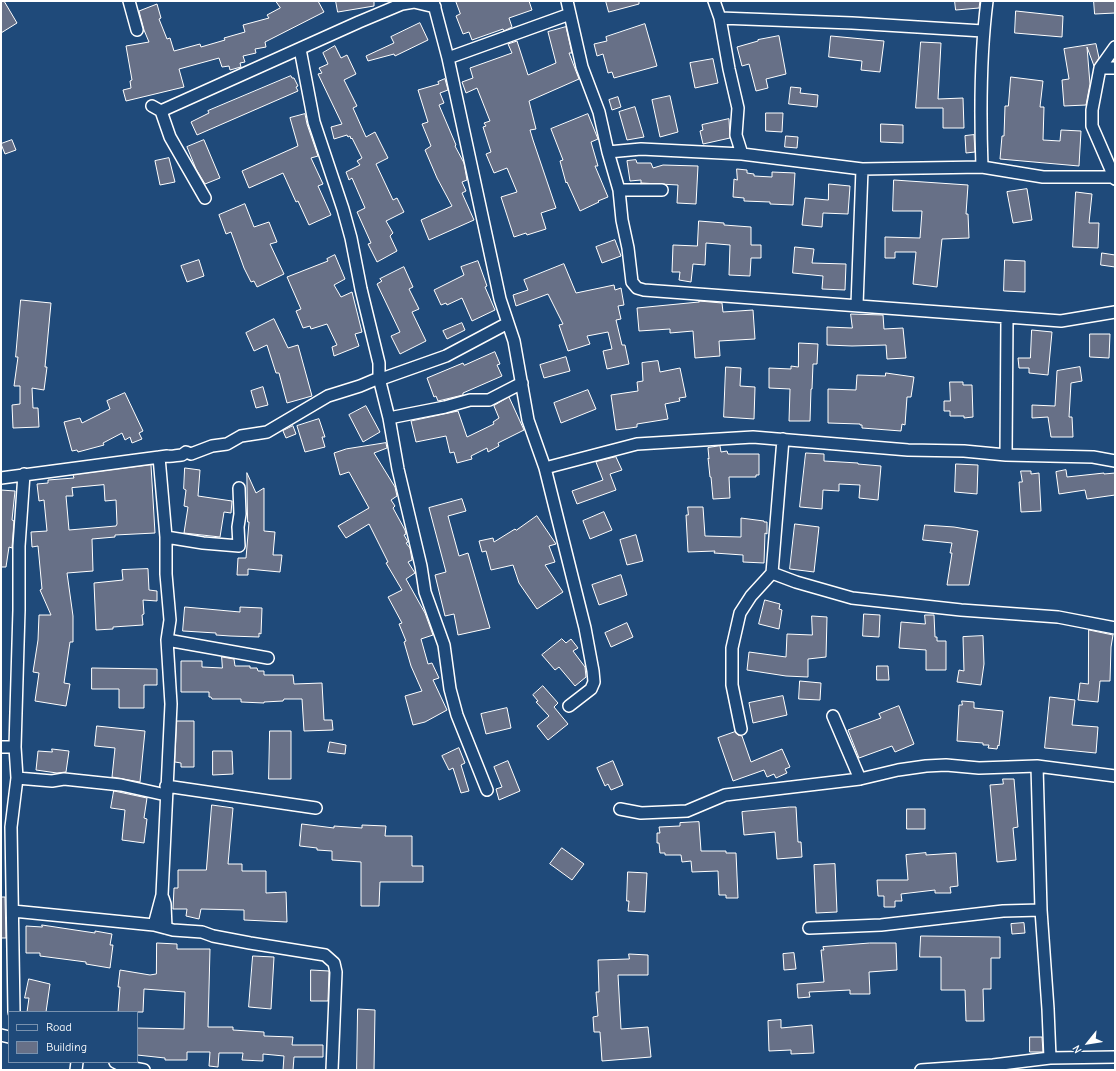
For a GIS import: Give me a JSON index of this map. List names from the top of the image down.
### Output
{
  "legend": ["Road", "Building"],
  "north": "bottom left"
}
